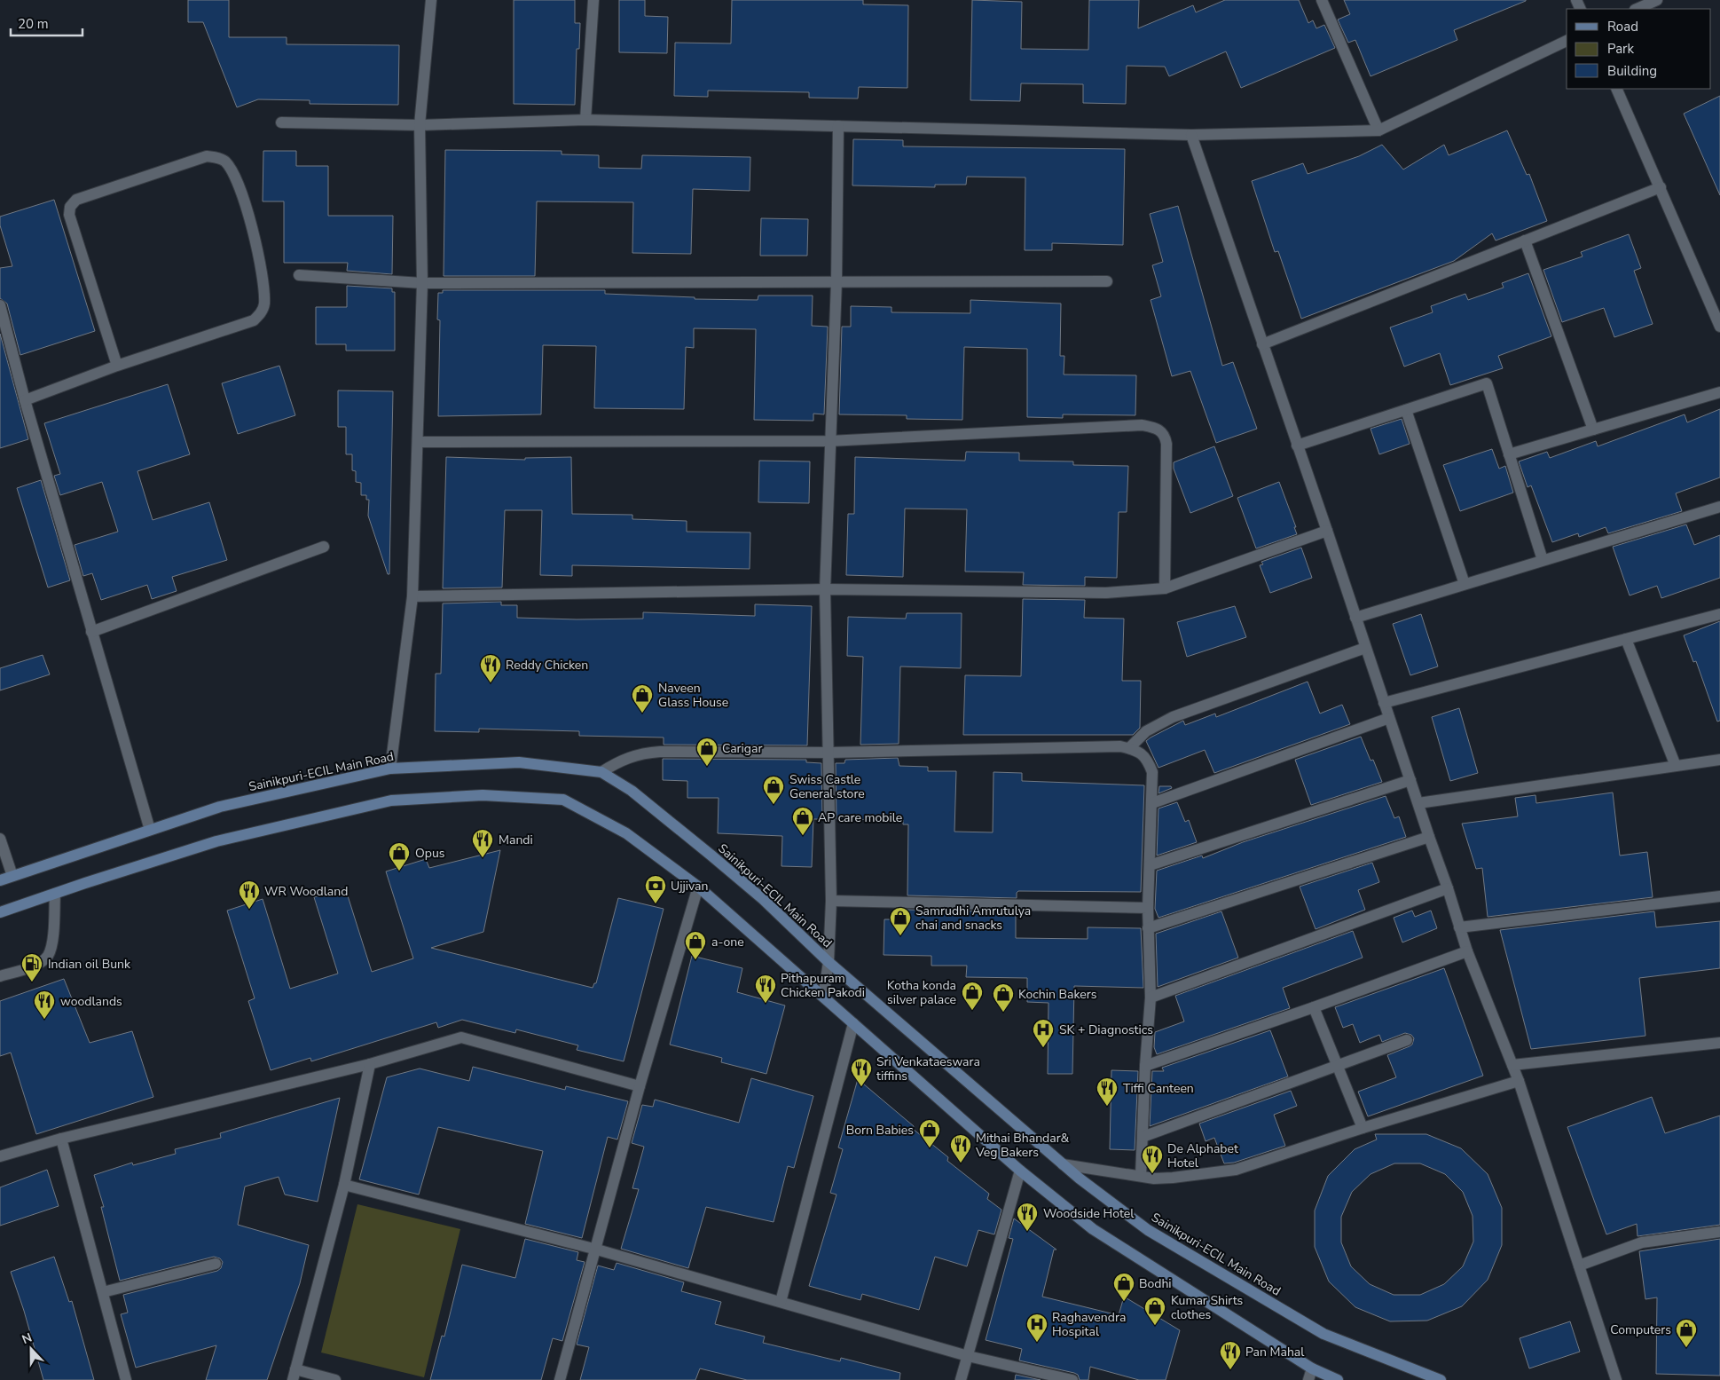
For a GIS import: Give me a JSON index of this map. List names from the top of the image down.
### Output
{
  "streets": {
    "main road": ["Sainikpuri-ECIL Main Road"]
  },
  "places": {
    "restaurant": [
      "Reddy Chicken",
      "Mandi",
      "WR Woodland",
      "Pithapuram Chicken Pakodi",
      "woodlands",
      "Sri Venkataeswara tiffins",
      "Tiffi Canteen",
      "Mithai Bhandar& Veg Bakers",
      "De Alphabet Hotel",
      "Woodside Hotel",
      "Pan Mahal"
    ],
    "shop": [
      "Naveen Glass House",
      "Carigar",
      "Swiss Castle General store",
      "AP care mobile",
      "Opus",
      "Samrudhi Amrutulya chai and snacks",
      "a-one",
      "Kotha konda silver palace",
      "Kochin Bakers",
      "Born Babies",
      "Bodhi",
      "Kumar Shirts clothes",
      "Computers"
    ],
    "bank": ["Ujjivan"],
    "fuel station": ["Indian oil Bunk"],
    "hospital": ["SK + Diagnostics", "Raghavendra Hospital"]
  },
  "legend": ["Road", "Park", "Building"],
  "scale_bar": "20 m",
  "north": "top"
}
